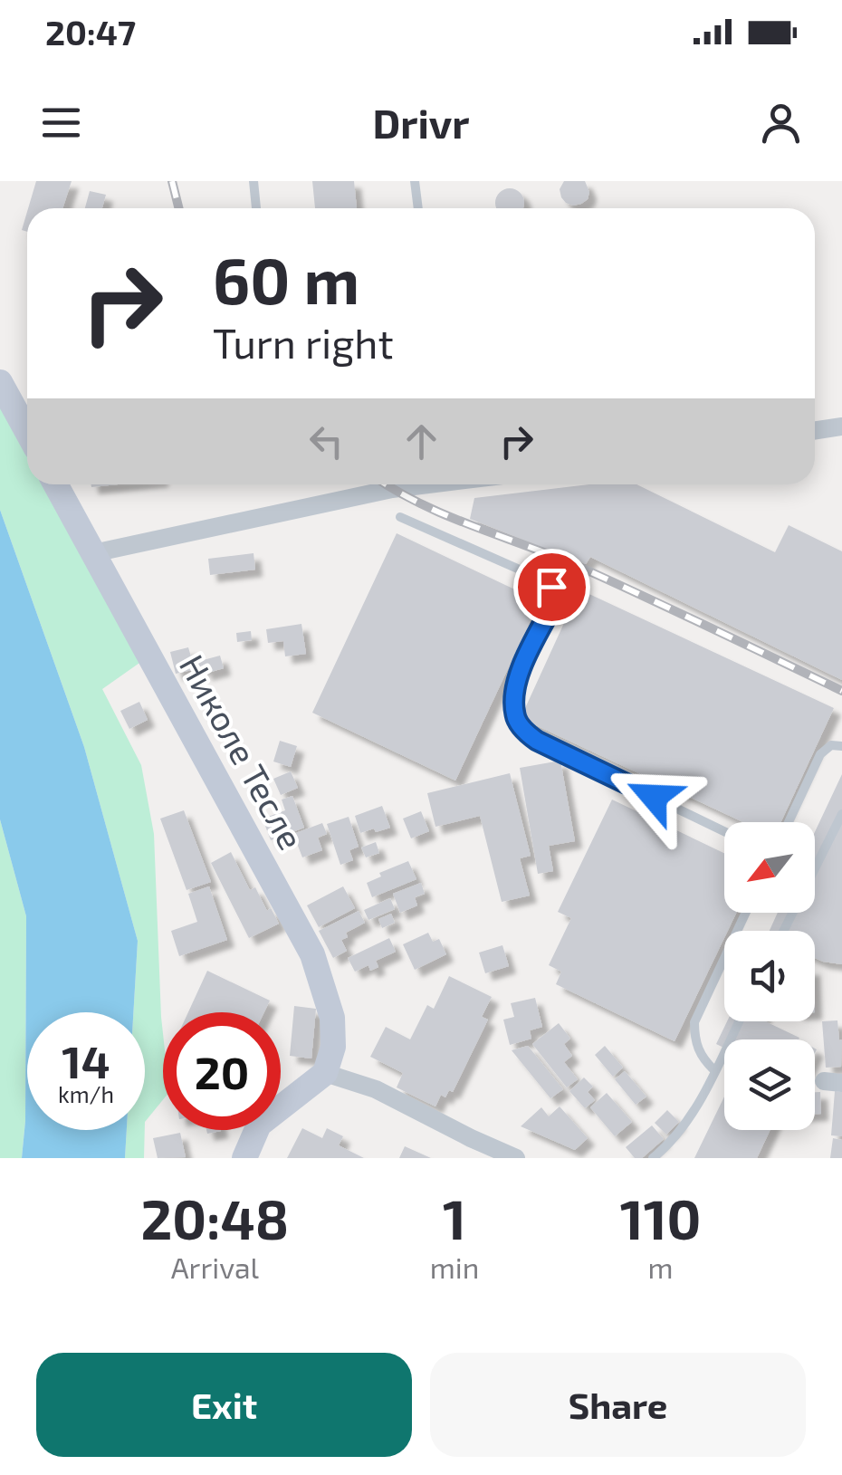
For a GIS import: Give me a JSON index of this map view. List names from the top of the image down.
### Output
{
  "streets": {
    "street": ["Николе Тесле"]
  },
  "north": "bottom left",
  "page": {
    "status": "20:47",
    "header": "Drivr",
    "turn": ["60 m", "Turn right"],
    "speed": "14 km/h",
    "limit": "20",
    "eta": [
      "20:48",
      "Arrival",
      "1",
      "min",
      "110",
      "m"
    ],
    "buttons": ["Exit", "Share"]
  }
}
